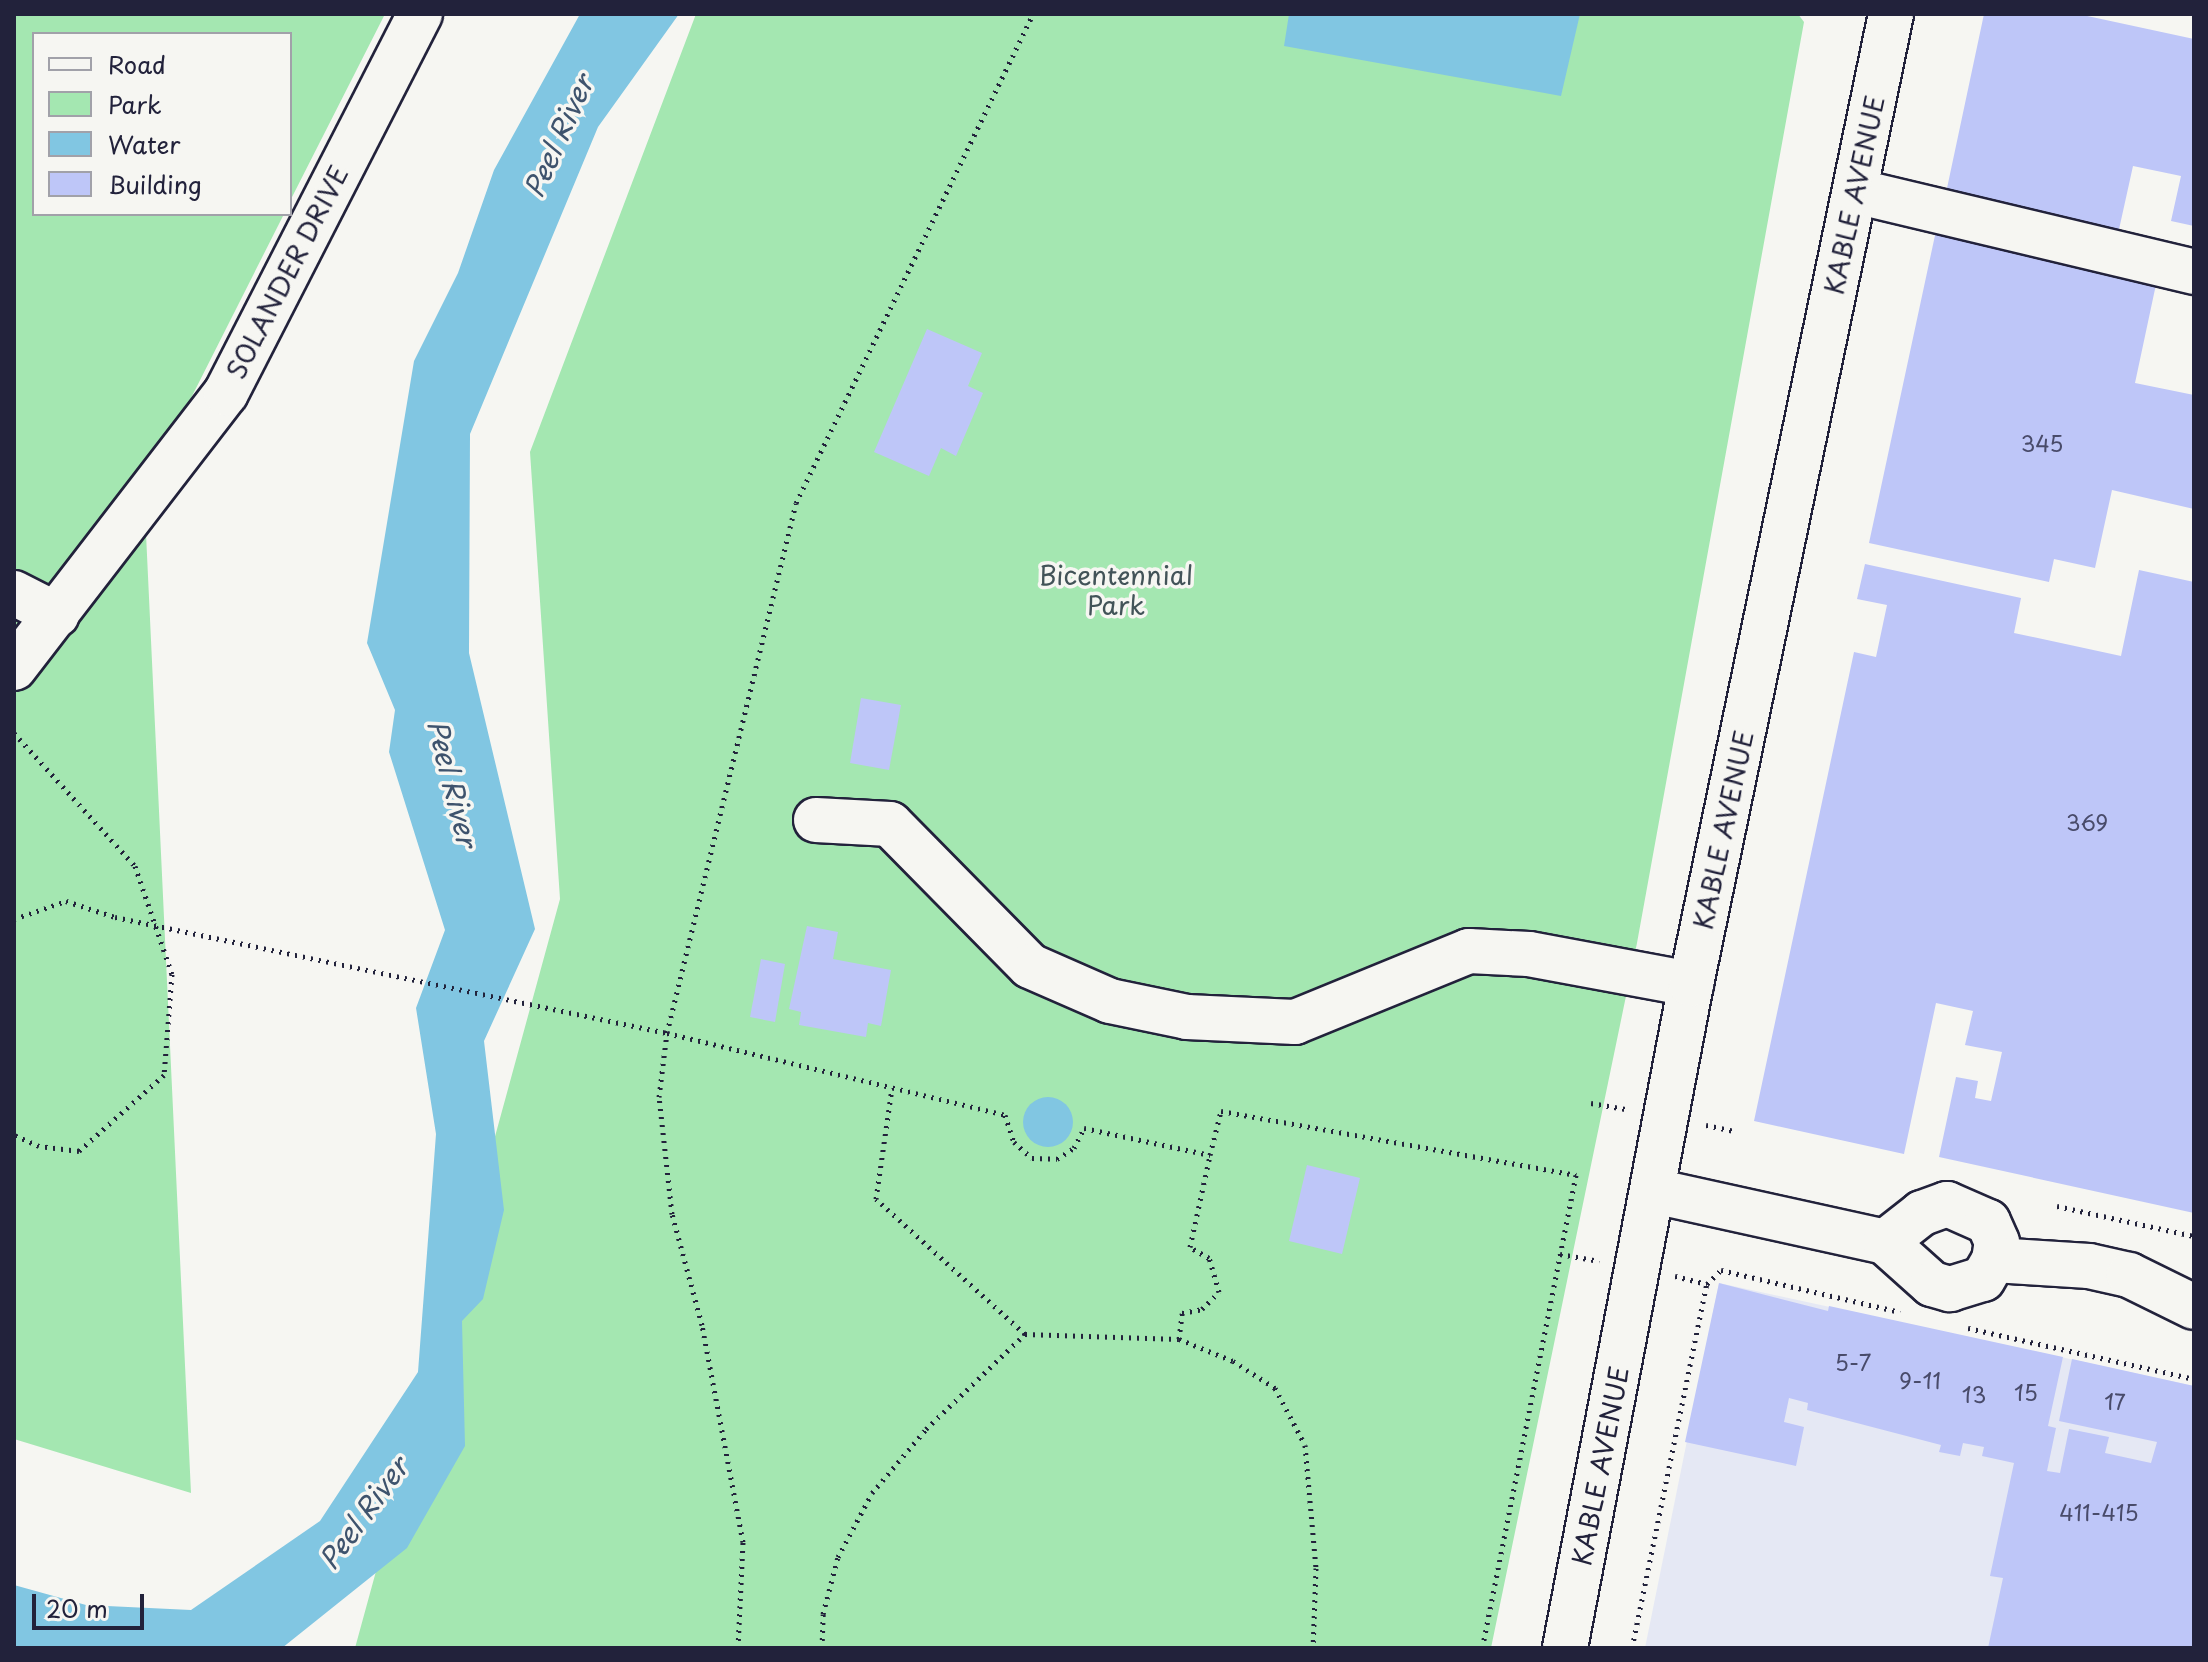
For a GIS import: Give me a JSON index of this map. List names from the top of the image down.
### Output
{
  "streets": {
    "street": ["KABLE AVENUE", "SOLANDER DRIVE"]
  },
  "water": ["Peel River"],
  "parks": ["Bicentennial Park"],
  "house_numbers": [
    "345",
    "369",
    "5-7",
    "9-11",
    "15",
    "13",
    "17",
    "411-415"
  ],
  "legend": [
    "Road",
    "Park",
    "Water",
    "Building"
  ],
  "scale_bar": "20 m"
}
